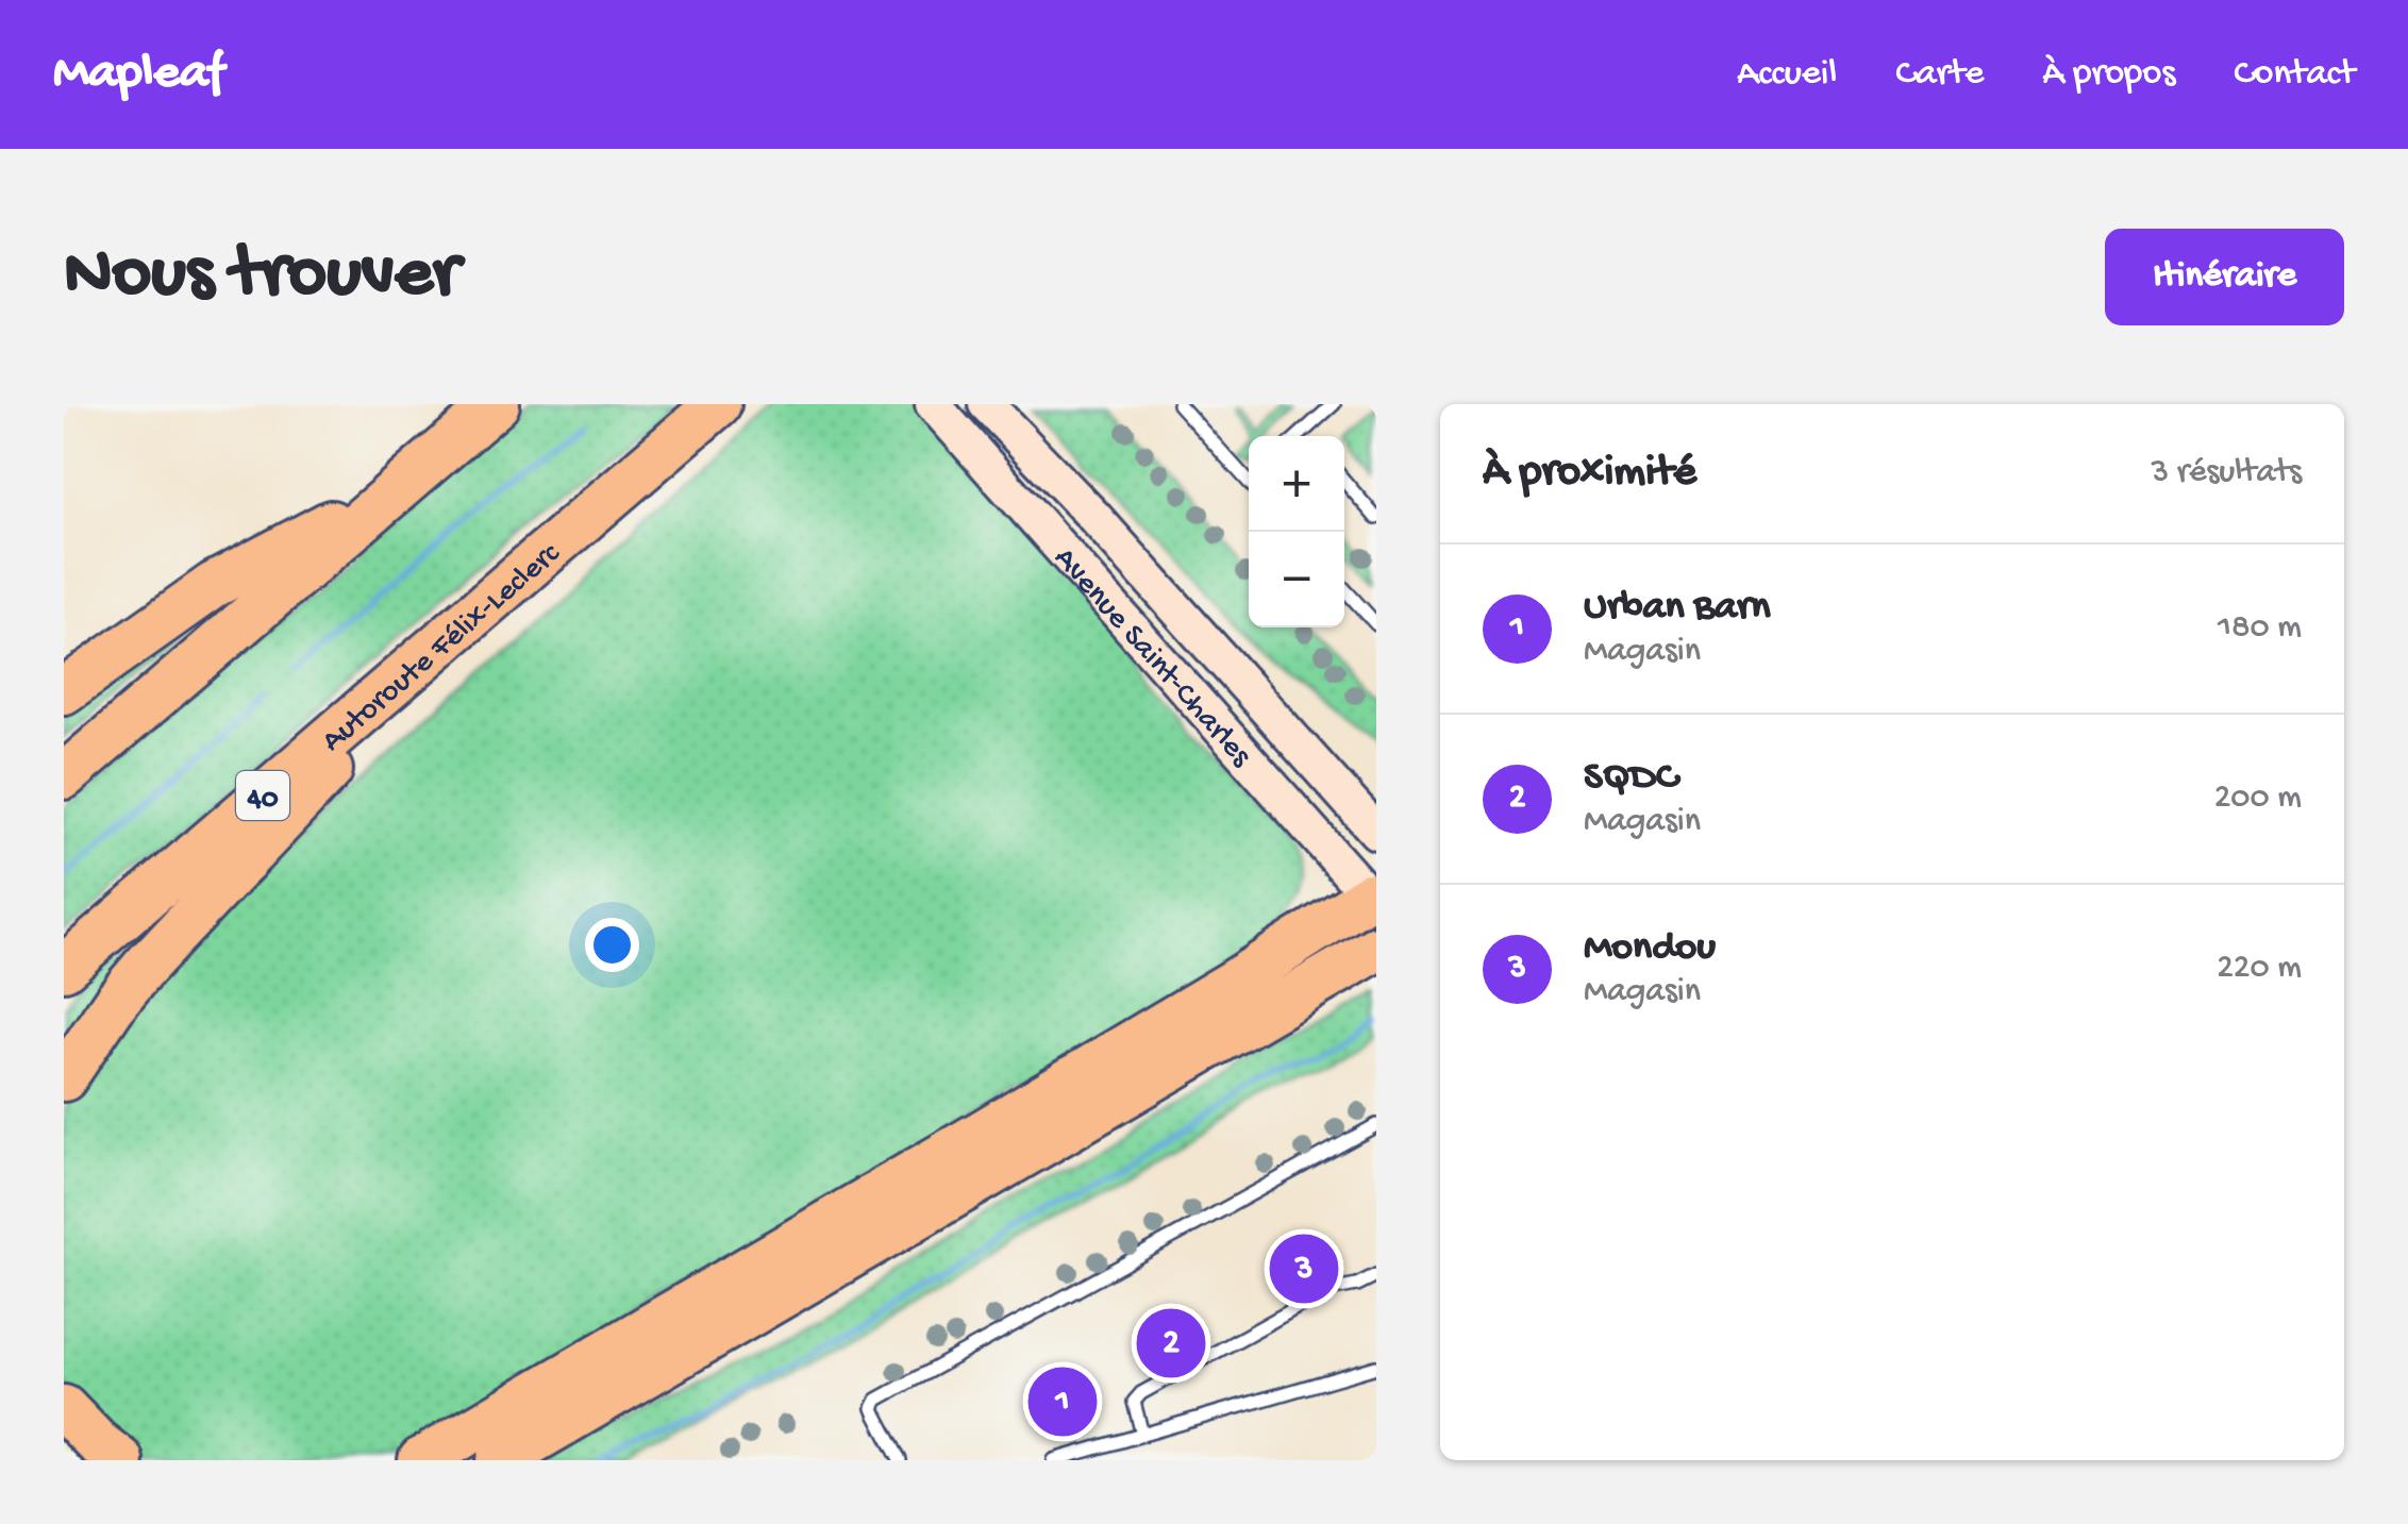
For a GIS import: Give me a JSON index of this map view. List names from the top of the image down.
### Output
{
  "streets": {
    "highway": ["Autoroute Félix-Leclerc", "40"],
    "main road": ["Avenue Saint-Charles"]
  },
  "page": {
    "header": "Mapleaf",
    "nav": [
      "Accueil",
      "Carte",
      "À propos",
      "Contact"
    ],
    "buttons": "Itinéraire",
    "title": "Nous trouver",
    "heading": ["À proximité", "3 résultats"],
    "map_buttons": ["+", "−"],
    "list": [
      {
        "mark": "1",
        "name": "Urban Barn",
        "note": "Magasin",
        "value": "180 m"
      },
      {
        "mark": "2",
        "name": "SQDC",
        "note": "Magasin",
        "value": "200 m"
      },
      {
        "mark": "3",
        "name": "Mondou",
        "note": "Magasin",
        "value": "220 m"
      }
    ],
    "pins": ["3", "2", "1"]
  }
}
